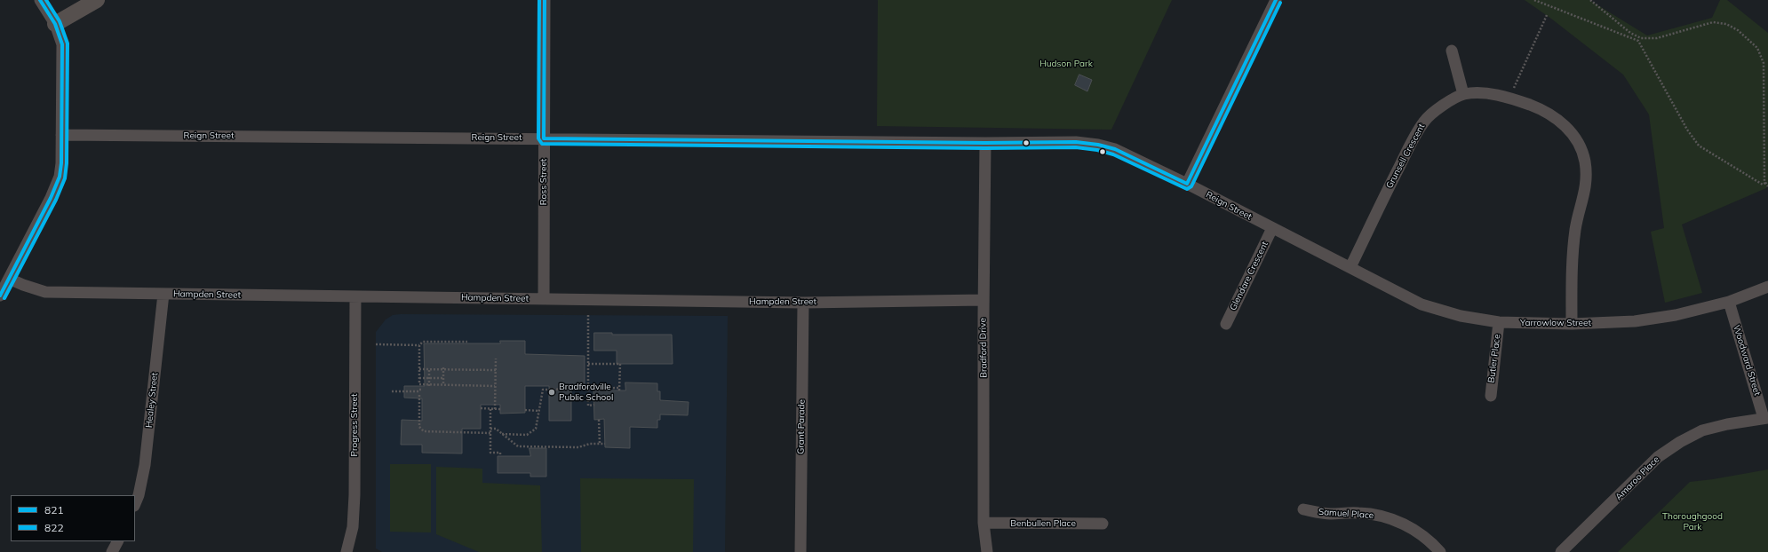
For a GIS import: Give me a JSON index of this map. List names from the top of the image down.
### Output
{
  "streets": {
    "street": [
      "Reign Street",
      "Grunsell Crescent",
      "Ross Street",
      "Glendare Crescent",
      "Hampden Street",
      "Yarrowlow Street",
      "Bradford Drive",
      "Butler Place",
      "Woodward Street",
      "Healey Street",
      "Progress Street",
      "Grant Parade",
      "Amaroo Place",
      "Samuel Place",
      "Benbullen Place"
    ]
  },
  "crossings": [
    ["Reign Street", "Grunsell Crescent"],
    ["Reign Street", "Ross Street"],
    ["Reign Street", "Glendare Crescent"],
    ["Reign Street", "Yarrowlow Street"],
    ["Reign Street", "Bradford Drive"],
    ["Grunsell Crescent", "Yarrowlow Street"],
    ["Ross Street", "Hampden Street"],
    ["Hampden Street", "Bradford Drive"],
    ["Hampden Street", "Healey Street"],
    ["Hampden Street", "Progress Street"],
    ["Hampden Street", "Grant Parade"],
    ["Yarrowlow Street", "Butler Place"],
    ["Yarrowlow Street", "Woodward Street"],
    ["Bradford Drive", "Benbullen Place"],
    ["Woodward Street", "Amaroo Place"]
  ],
  "parks": ["Hudson Park", "Thoroughgood Park"],
  "places": ["Bradfordville Public School"],
  "lines": ["transit line 821", "transit line 822"],
  "legend": ["821", "822"]
}
